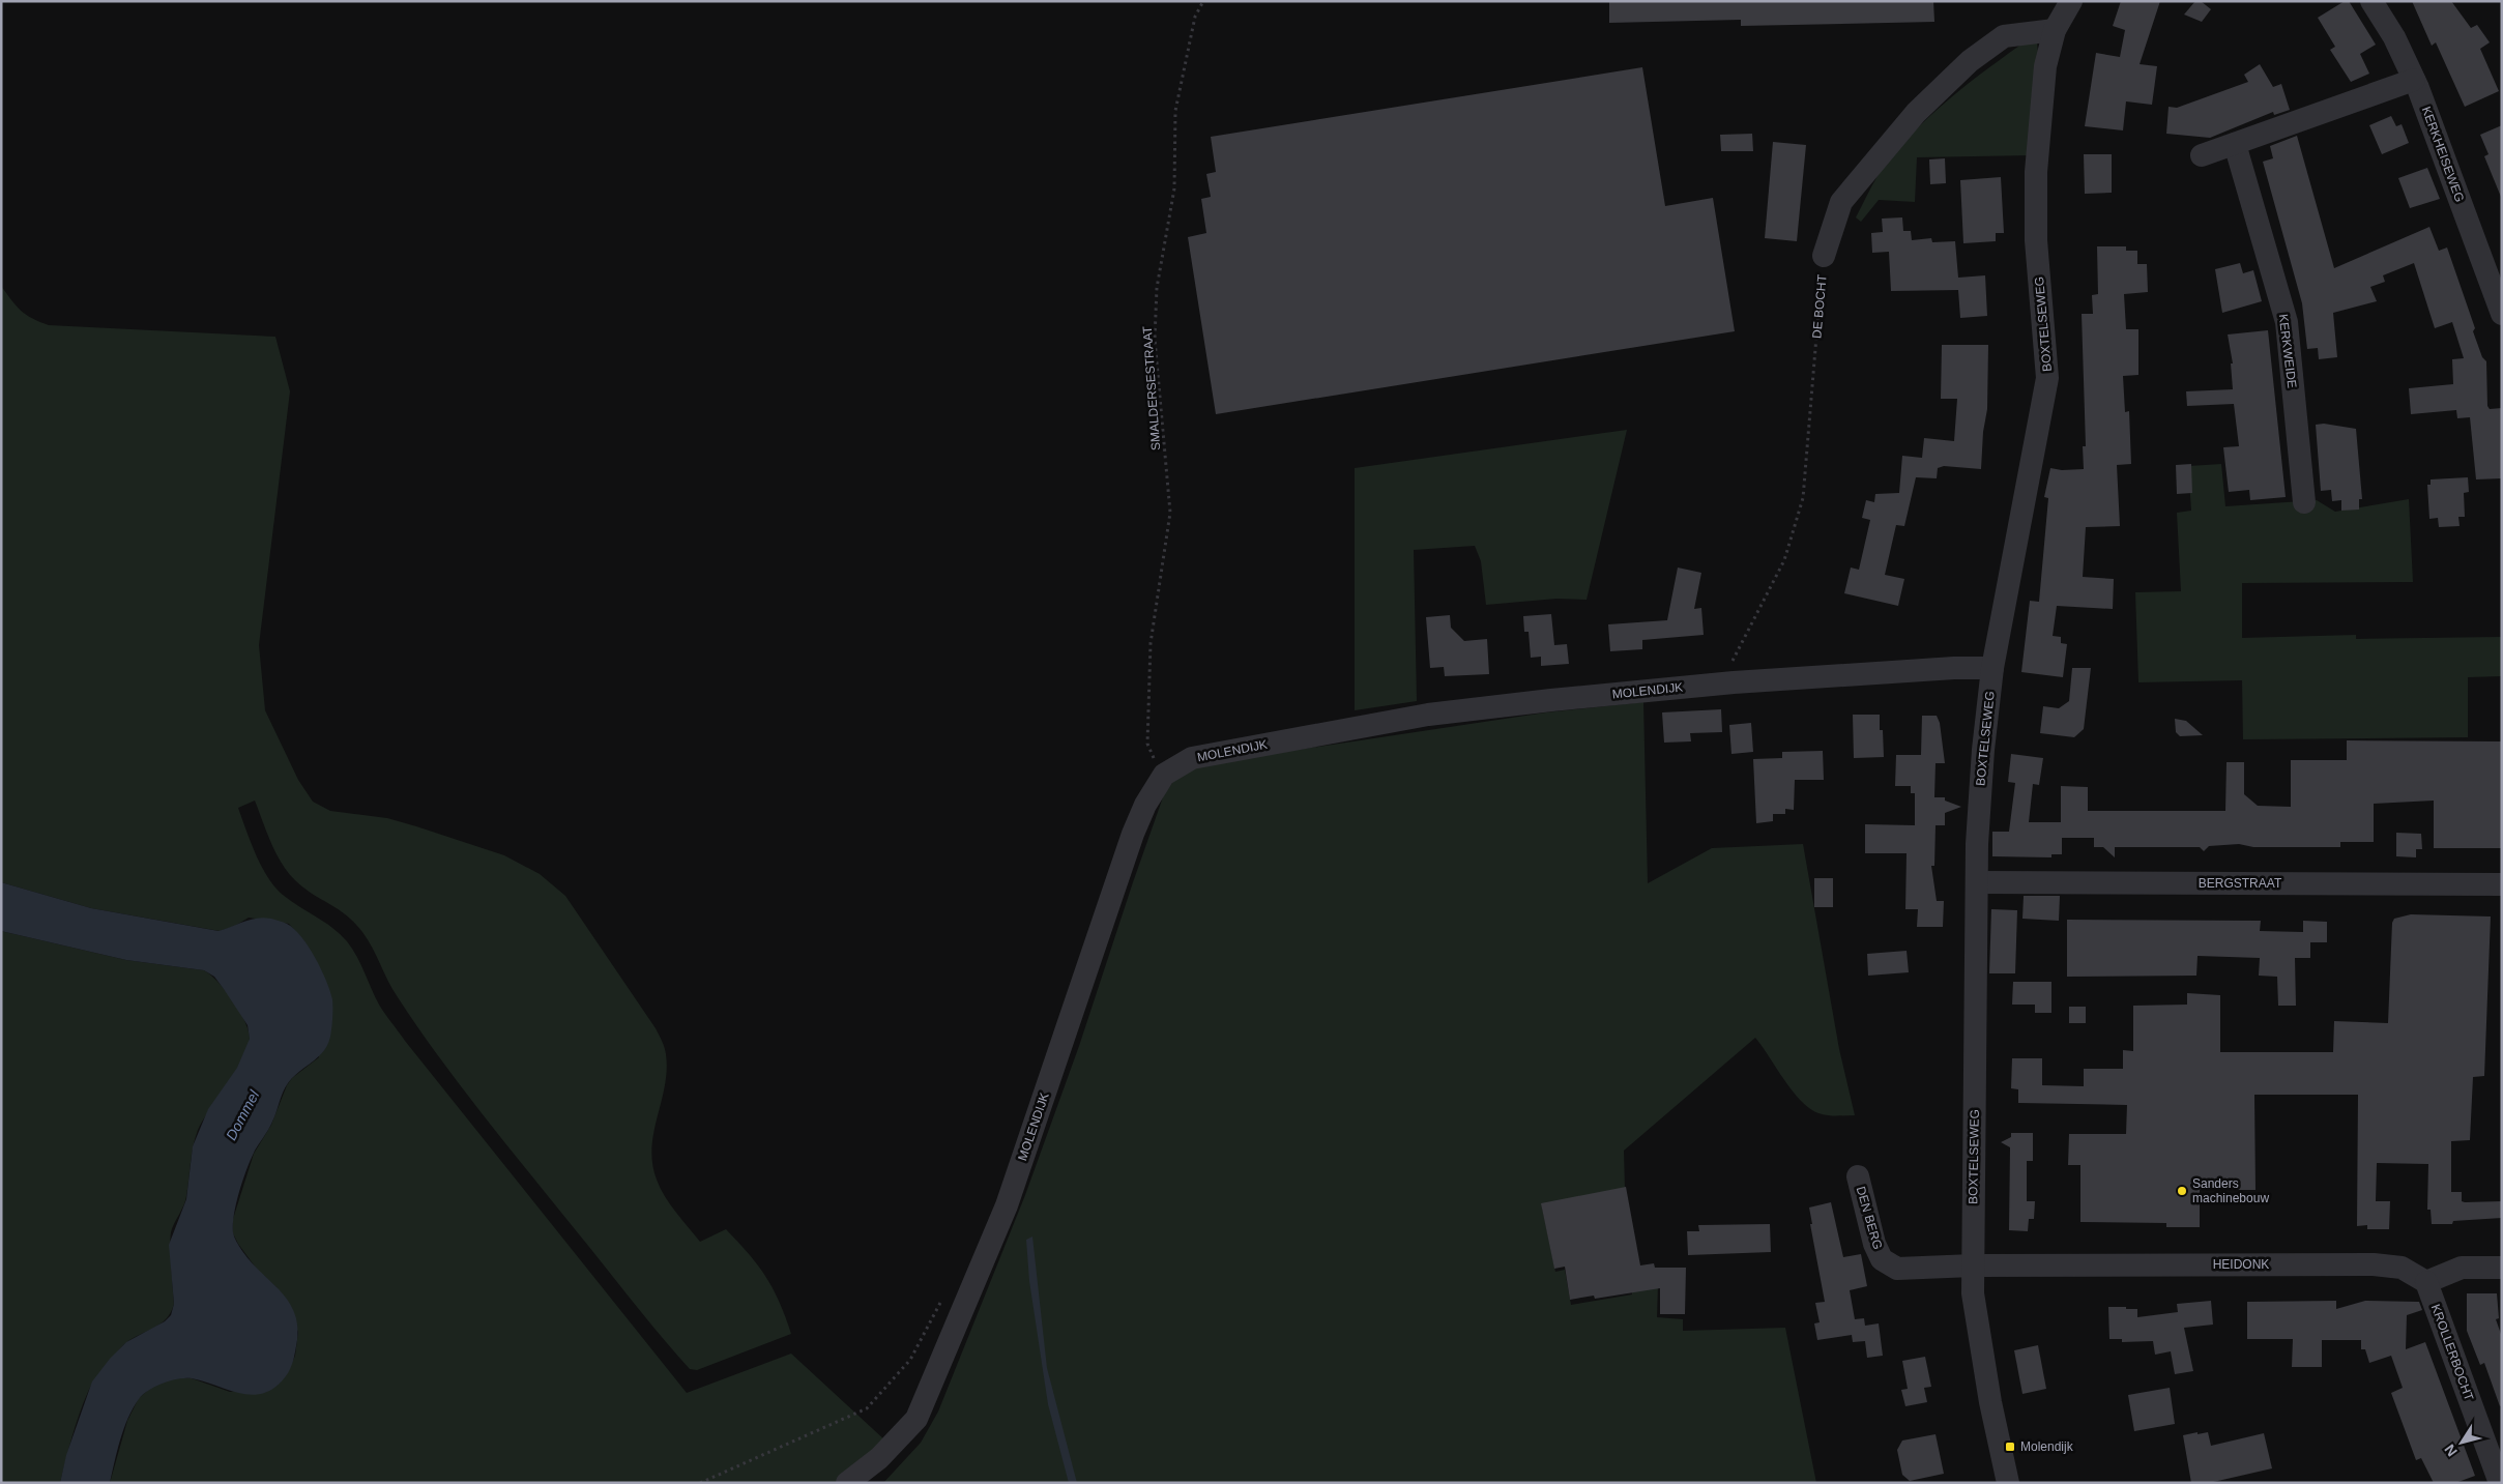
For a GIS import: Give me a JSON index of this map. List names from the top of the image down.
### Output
{
  "streets": {
    "street": [
      "KERKHEISEWEG",
      "DE BOCHT",
      "BOXTELSEWEG",
      "KERKWEIDE",
      "MOLENDIJK",
      "BERGSTRAAT",
      "DEN BERG",
      "HEIDONK",
      "KROLLERBOCHT"
    ],
    "path": ["SMALDERSESTRAAT"]
  },
  "crossings": [
    ["DE BOCHT", "BOXTELSEWEG"],
    ["DE BOCHT", "MOLENDIJK"],
    ["BOXTELSEWEG", "MOLENDIJK"],
    ["BOXTELSEWEG", "BERGSTRAAT"],
    ["BOXTELSEWEG", "DEN BERG"],
    ["BOXTELSEWEG", "HEIDONK"],
    ["SMALDERSESTRAAT", "MOLENDIJK"],
    ["DEN BERG", "HEIDONK"],
    ["HEIDONK", "KROLLERBOCHT"]
  ],
  "water": ["Dommel"],
  "places": {
    "other": ["Sanders machinebouw"],
    "transit": ["Molendijk"]
  },
  "north": "bottom left"
}
